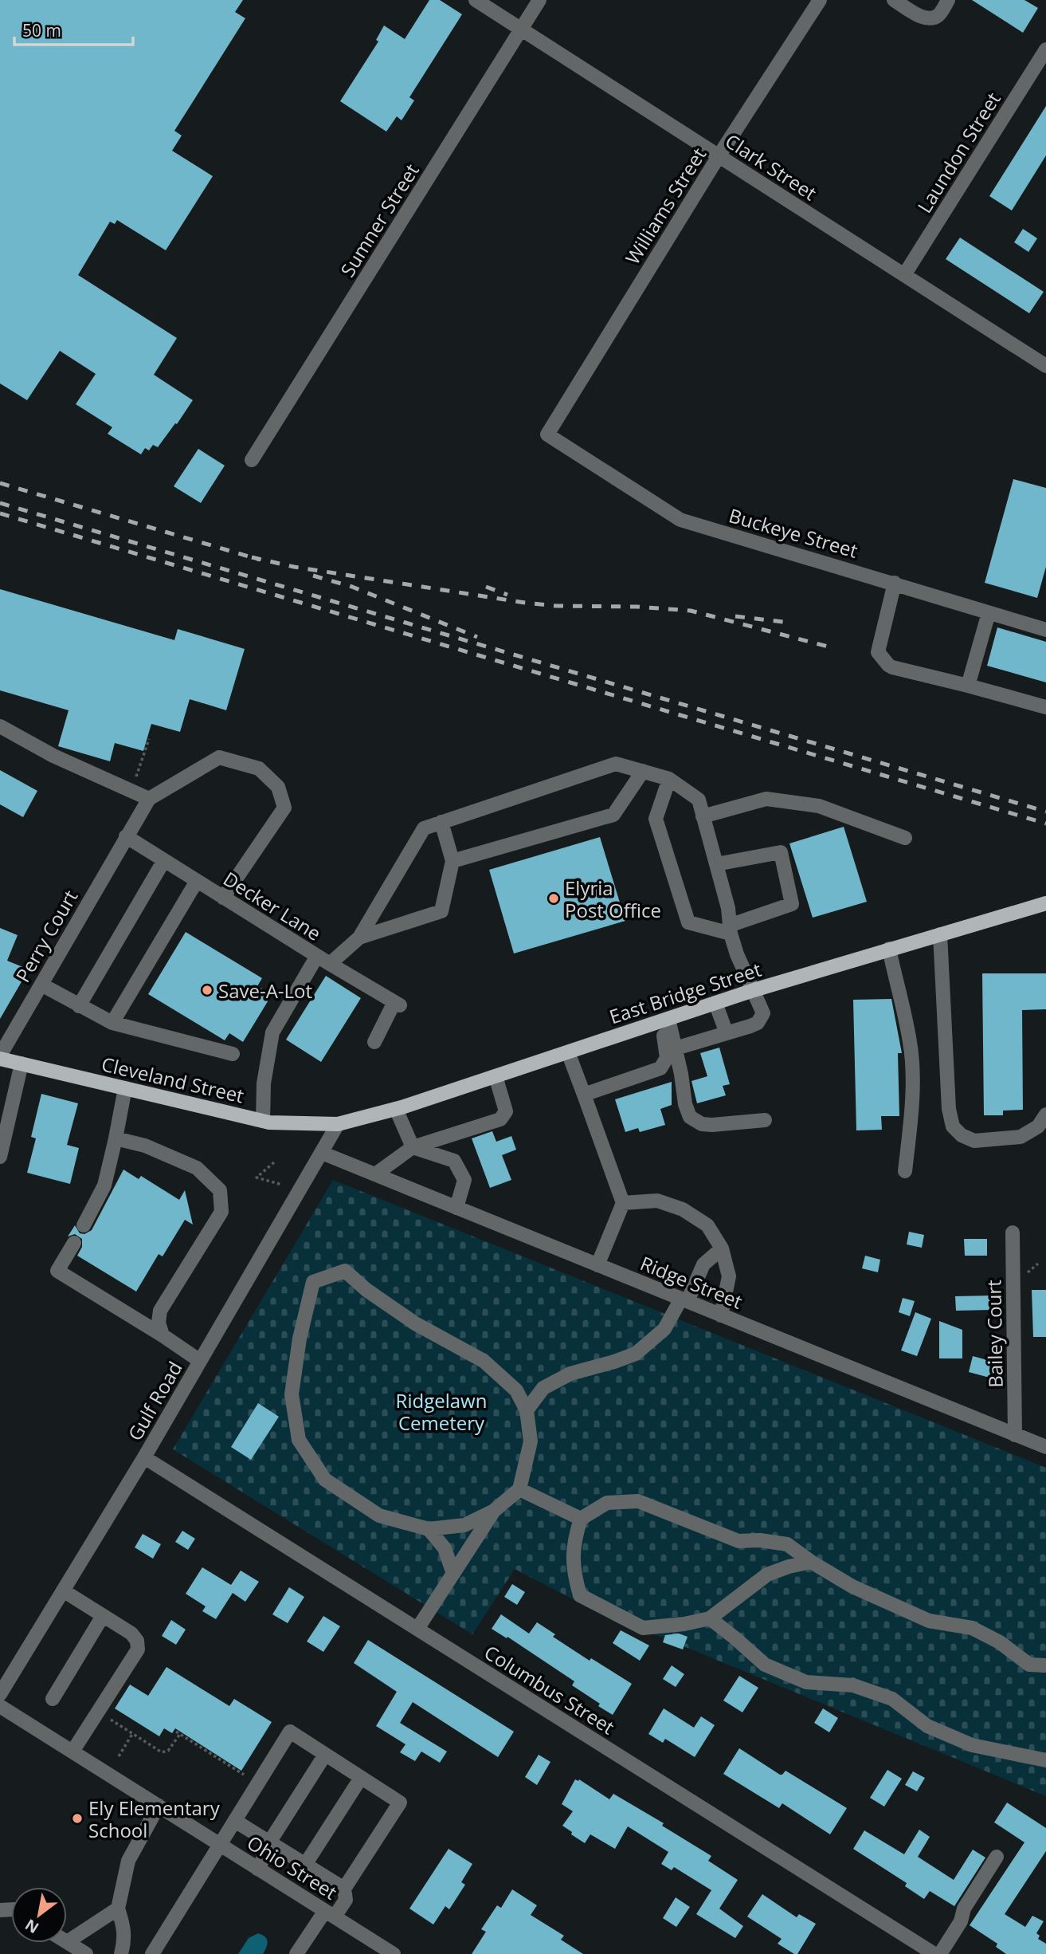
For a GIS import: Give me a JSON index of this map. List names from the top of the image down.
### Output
{
  "streets": {
    "main road": ["East Bridge Street", "Cleveland Street"],
    "street": [
      "Laundon Street",
      "Clark Street",
      "Williams Street",
      "Sumner Street",
      "Buckeye Street",
      "Decker Lane",
      "Perry Court",
      "Ridge Street",
      "Bailey Court",
      "Gulf Road",
      "Columbus Street",
      "Ohio Street"
    ]
  },
  "crossings": [
    ["Laundon Street", "Clark Street"],
    ["Clark Street", "Williams Street"],
    ["Clark Street", "Sumner Street"],
    ["Williams Street", "Buckeye Street"],
    ["Decker Lane", "Perry Court"],
    ["Perry Court", "Cleveland Street"],
    ["East Bridge Street", "Cleveland Street"],
    ["East Bridge Street", "Gulf Road"],
    ["Cleveland Street", "Gulf Road"],
    ["Ridge Street", "Bailey Court"],
    ["Ridge Street", "Gulf Road"],
    ["Gulf Road", "Columbus Street"]
  ],
  "parks": ["Ridgelawn Cemetery"],
  "places": ["Elyria Post Office", "Save-A-Lot", "Ely Elementary School"],
  "scale_bar": "50 m",
  "north": "bottom left"
}
